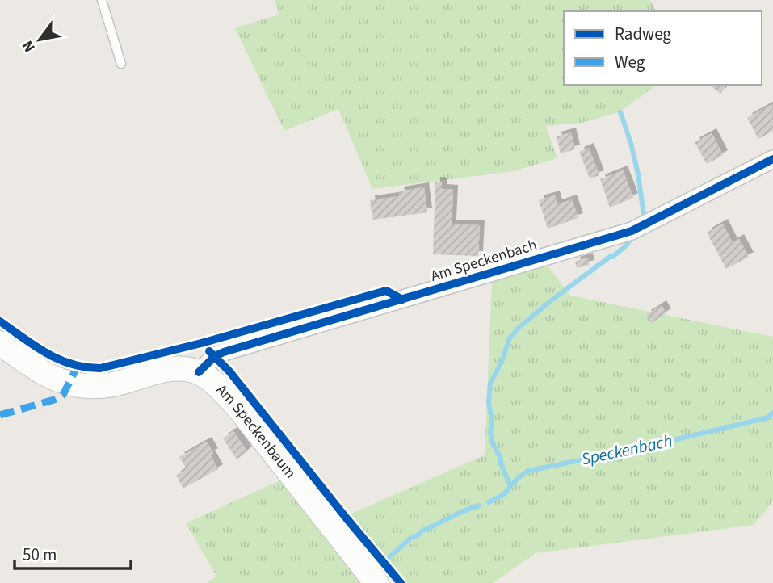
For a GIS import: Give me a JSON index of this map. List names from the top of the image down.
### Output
{
  "streets": {
    "main road": ["Am Speckenbaum"],
    "street": ["Am Speckenbach"]
  },
  "crossings": [
    ["Am Speckenbach", "Am Speckenbaum"]
  ],
  "water": ["Speckenbach"],
  "legend": ["Radweg", "Weg"],
  "scale_bar": "50 m",
  "north": "bottom left"
}
